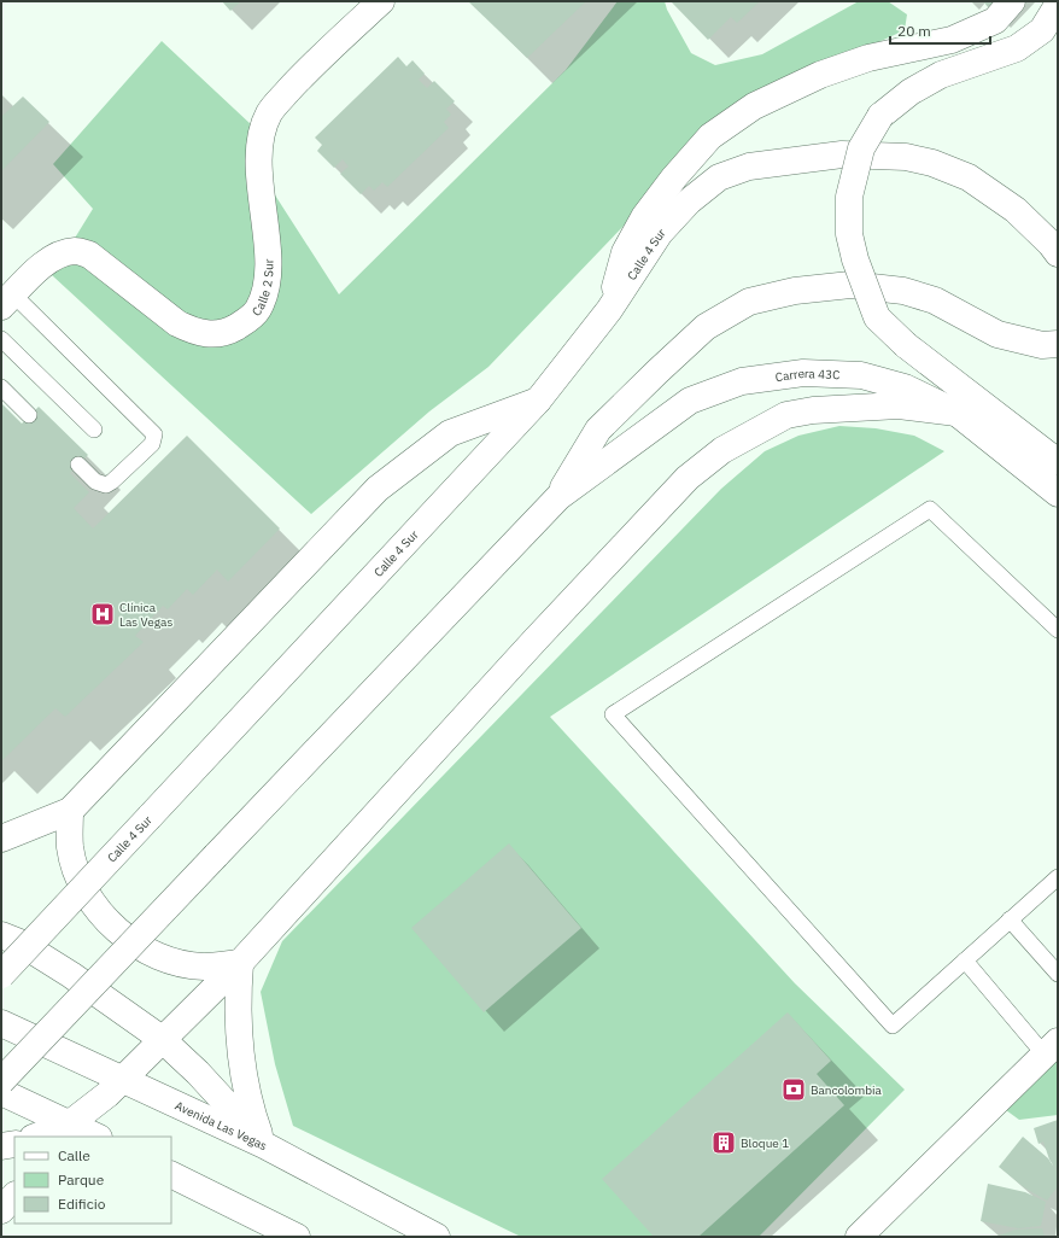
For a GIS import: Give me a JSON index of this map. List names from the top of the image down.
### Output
{
  "streets": {
    "main road": [
      "Calle 4 Sur",
      "Calle 2 Sur",
      "Carrera 43C",
      "Avenida Las Vegas"
    ]
  },
  "places": {
    "hospital": ["Clínica Las Vegas"],
    "bank": ["Bancolombia"],
    "building": ["Bloque 1"]
  },
  "legend": ["Calle", "Parque", "Edificio"],
  "scale_bar": "20 m"
}
